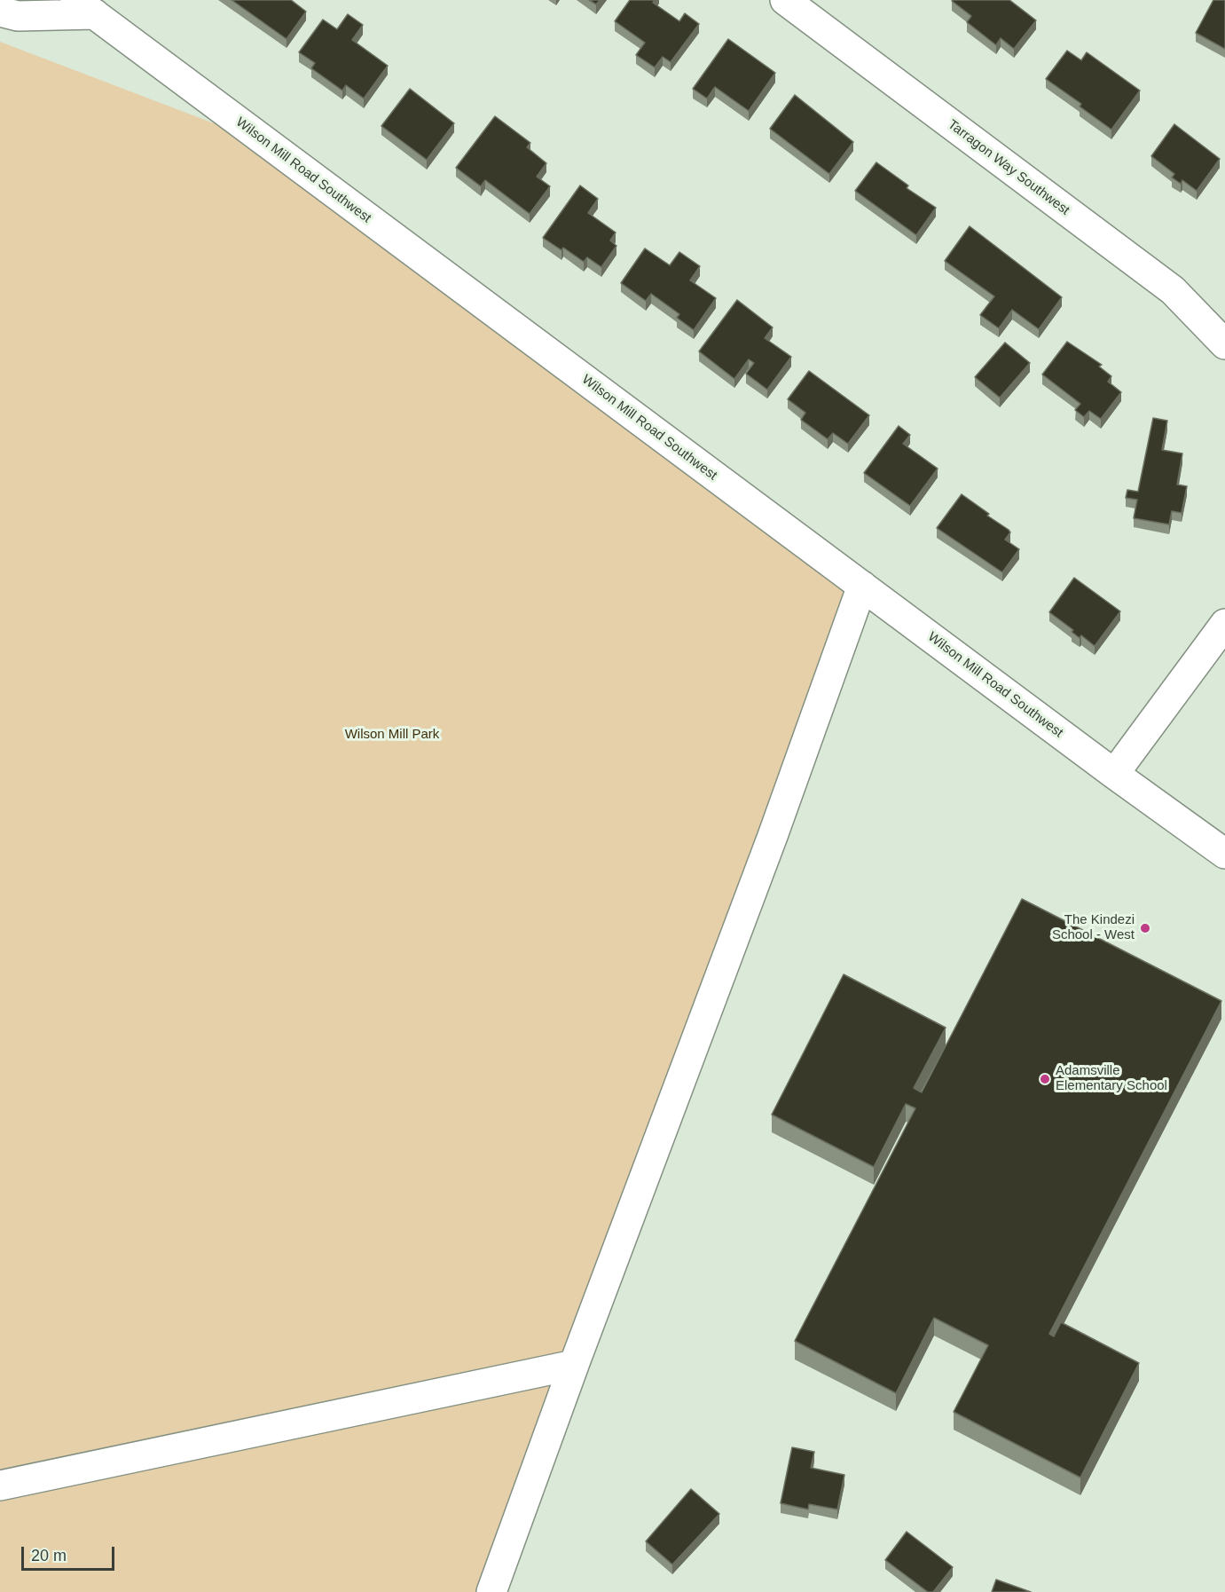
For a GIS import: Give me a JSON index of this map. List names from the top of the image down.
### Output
{
  "streets": {
    "street": ["Tarragon Way Southwest", "Wilson Mill Road Southwest"]
  },
  "parks": ["Wilson Mill Park"],
  "places": ["The Kindezi School - West", "Adamsville Elementary School"],
  "scale_bar": "20 m"
}
